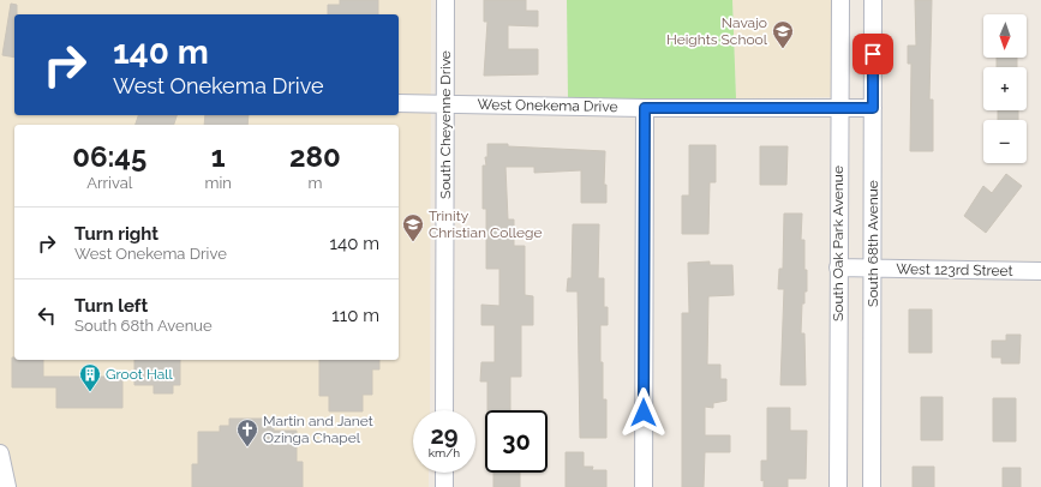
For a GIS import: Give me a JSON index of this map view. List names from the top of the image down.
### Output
{
  "streets": {
    "street": [
      "West Onekema Drive",
      "South Cheyenne Drive",
      "South Oak Park Avenue",
      "South 68th Avenue",
      "West 123rd Street"
    ]
  },
  "crossings": [
    ["West Onekema Drive", "South Cheyenne Drive"],
    ["West Onekema Drive", "South Oak Park Avenue"],
    ["West Onekema Drive", "South 68th Avenue"],
    ["South Oak Park Avenue", "West 123rd Street"],
    ["South 68th Avenue", "West 123rd Street"]
  ],
  "places": {
    "school or university": ["Navajo Heights School", "Trinity Christian College"],
    "building": ["Groot Hall"],
    "church": ["Martin and Janet Ozinga Chapel"]
  },
  "north": "bottom",
  "page": {
    "map_buttons": ["+", "−"],
    "turn": ["140 m", "West Onekema Drive"],
    "eta": [
      "06:45",
      "Arrival",
      "1",
      "min",
      "280",
      "m"
    ],
    "list": [
      {
        "name": "Turn right",
        "note": "West Onekema Drive",
        "value": "140 m"
      },
      {
        "name": "Turn left",
        "note": "South 68th Avenue",
        "value": "110 m"
      }
    ],
    "speed": "29 km/h",
    "limit": "30"
  }
}
